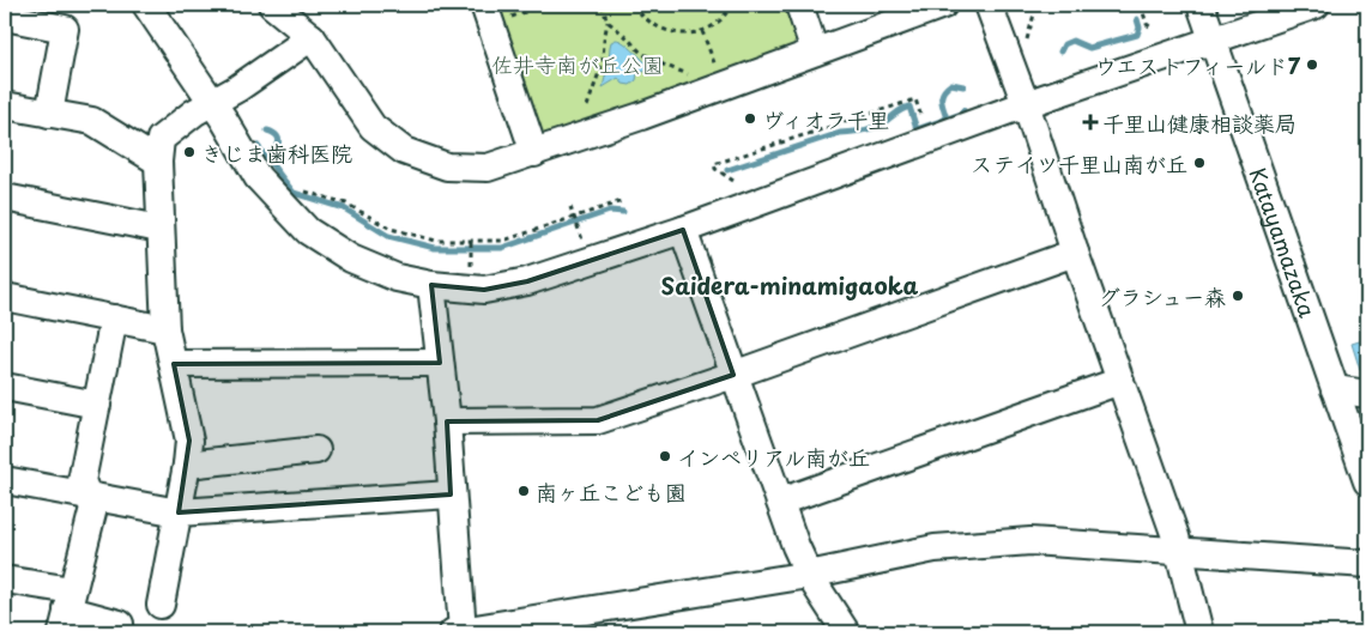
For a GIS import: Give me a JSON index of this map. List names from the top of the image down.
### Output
{
  "streets": {
    "street": ["Katayamazaka"]
  },
  "districts": ["Saidera-minamigaoka"],
  "parks": ["佐井寺南が丘公園"],
  "places": {
    "other": [
      "ウエストフィールド7",
      "ヴィオラ千里",
      "きじま歯科医院",
      "ステイツ千里山南が丘",
      "グラシュー森",
      "インペリアル南が丘",
      "南ヶ丘こども園"
    ],
    "health": ["千里山健康相談薬局"]
  }
}
